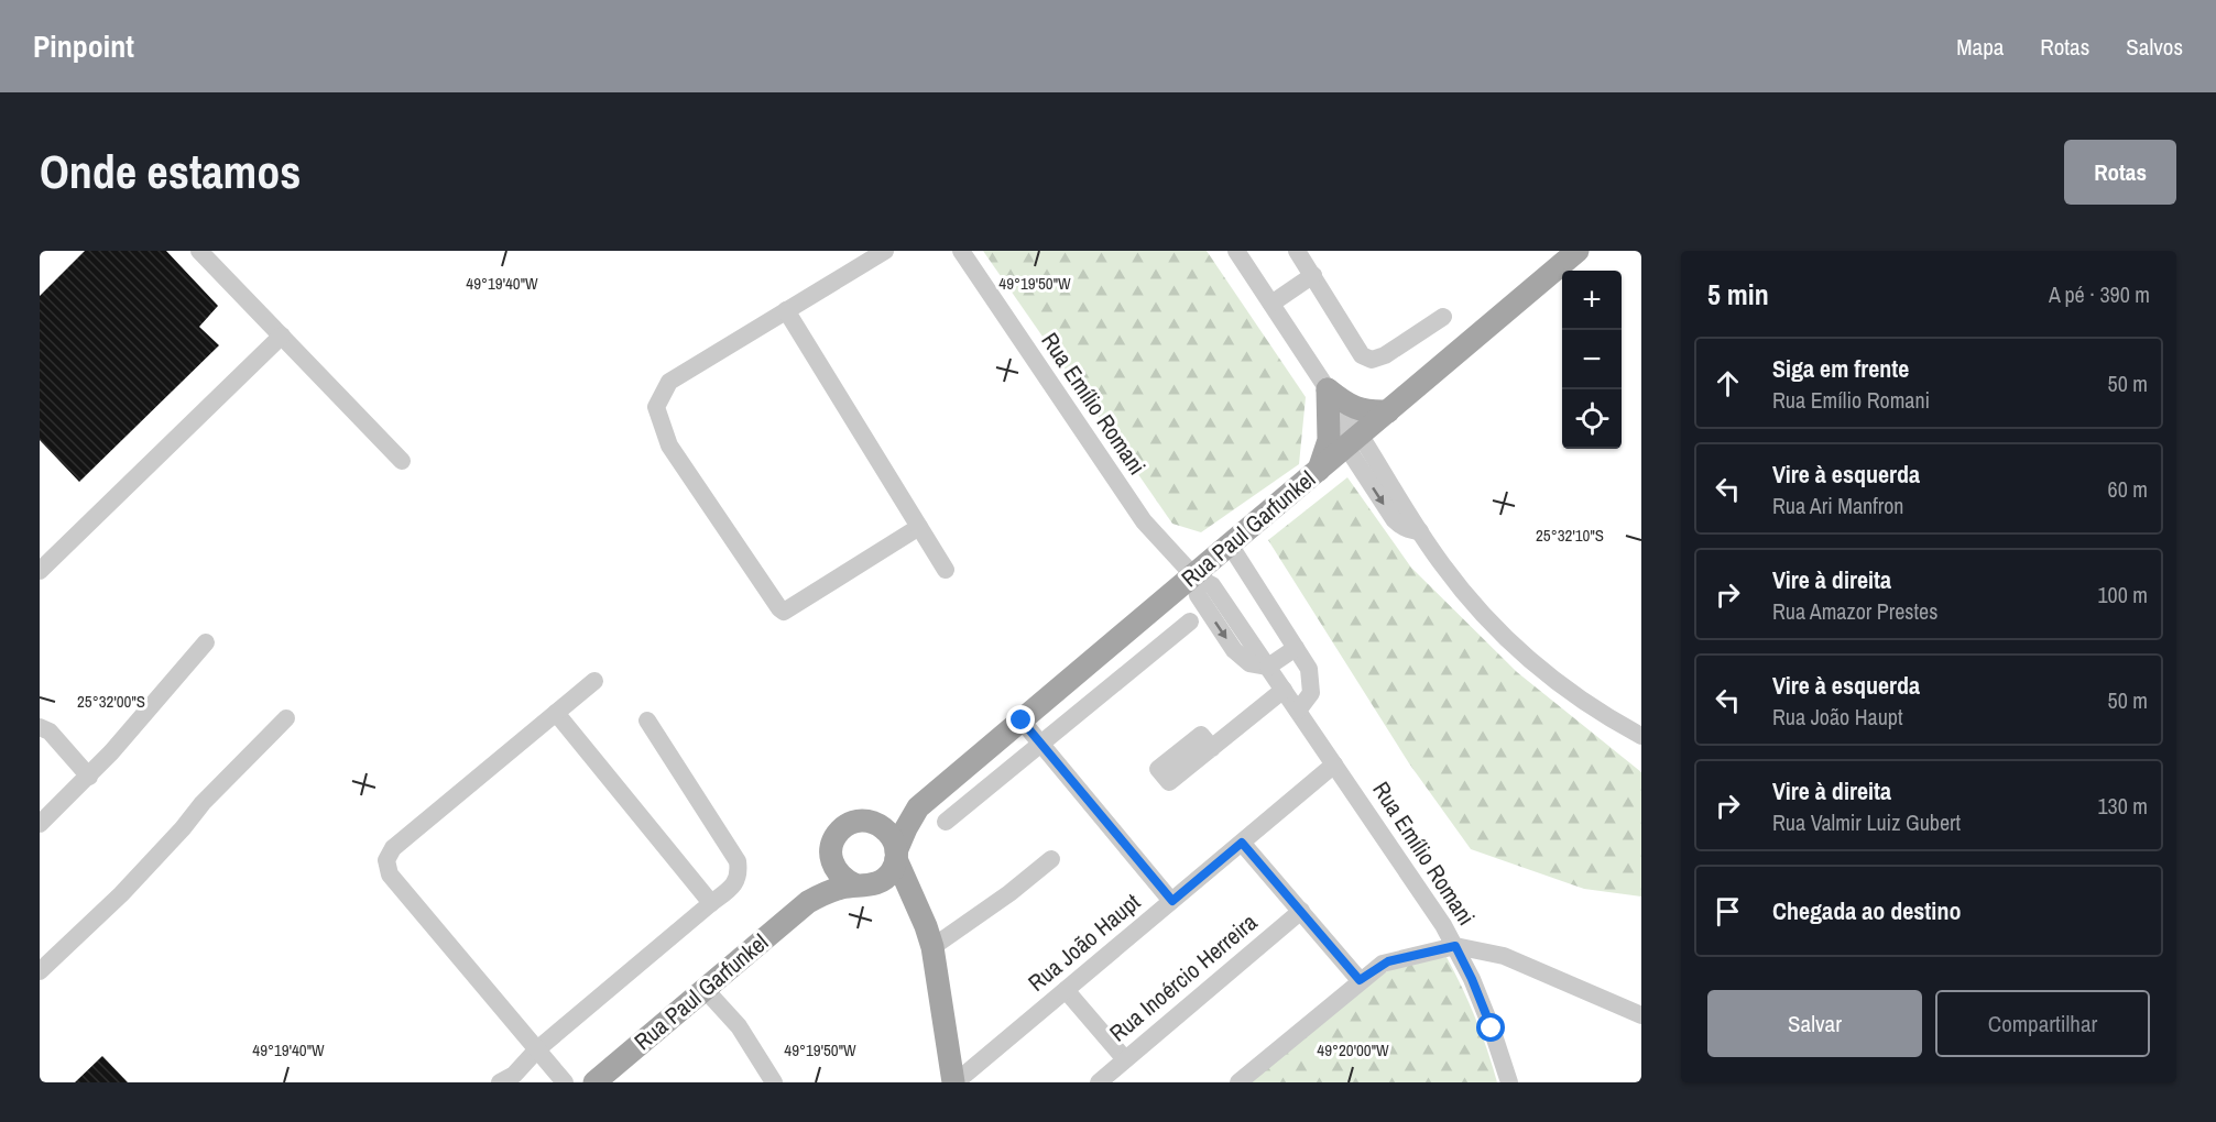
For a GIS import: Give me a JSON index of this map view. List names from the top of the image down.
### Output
{
  "streets": {
    "main road": ["Rua Paul Garfunkel"],
    "street": ["Rua Emílio Romani", "Rua João Haupt", "Rua Inoércio Herreira"]
  },
  "crossings": [
    ["Rua Emílio Romani", "Rua Paul Garfunkel"],
    ["Rua Emílio Romani", "Rua João Haupt"]
  ],
  "page": {
    "header": "Pinpoint",
    "nav": ["Mapa", "Rotas", "Salvos"],
    "buttons": [
      "Rotas",
      ["Salvar", "Compartilhar"]
    ],
    "title": "Onde estamos",
    "heading": ["5 min", "A pé · 390 m"],
    "map_buttons": ["+", "−"],
    "list": [
      ["Siga em frente", "Rua Emílio Romani", "50 m"],
      ["Vire à esquerda", "Rua Ari Manfron", "60 m"],
      ["Vire à direita", "Rua Amazor Prestes", "100 m"],
      ["Vire à esquerda", "Rua João Haupt", "50 m"],
      ["Vire à direita", "Rua Valmir Luiz Gubert", "130 m"],
      "Chegada ao destino"
    ]
  },
  "coordinates": [
    "49°19'40\"W",
    "49°19'50\"W",
    "25°32'10\"S",
    "25°32'00\"S",
    "49°20'00\"W"
  ]
}
